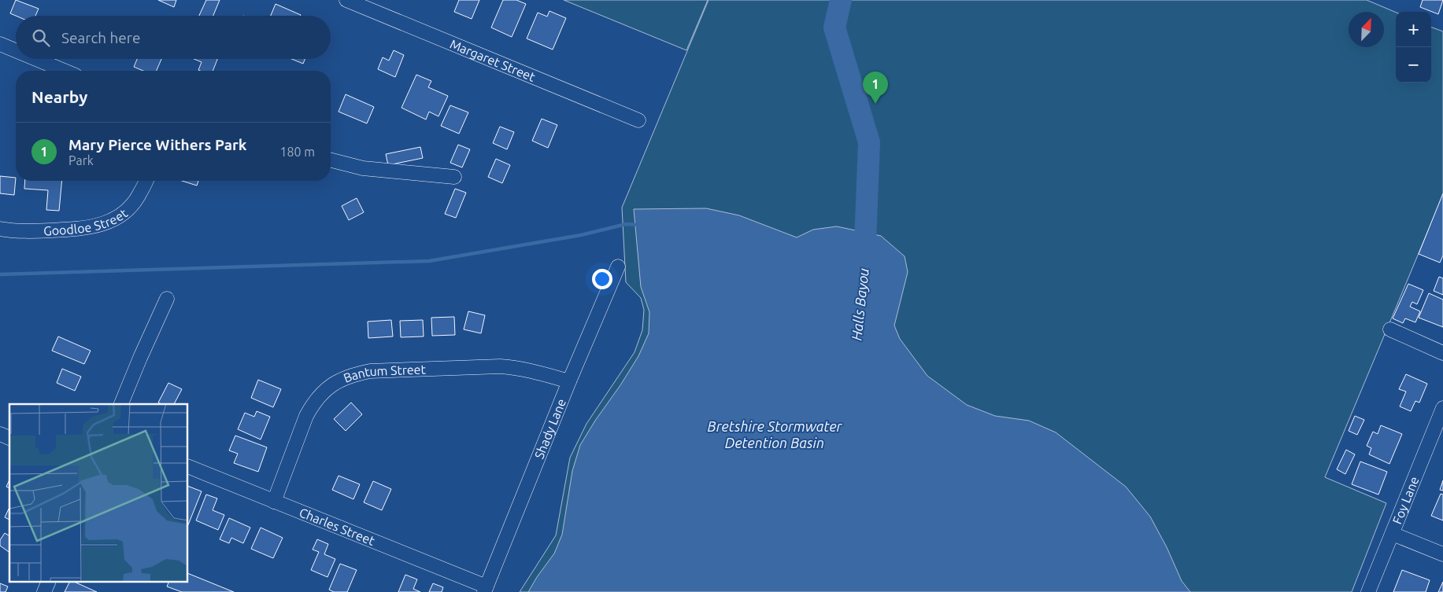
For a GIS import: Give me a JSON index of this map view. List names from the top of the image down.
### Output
{
  "streets": {
    "street": [
      "Margaret Street",
      "Goodloe Street",
      "Bantum Street",
      "Shady Lane",
      "Foy Lane",
      "Charles Street"
    ]
  },
  "crossings": [
    ["Bantum Street", "Shady Lane"],
    ["Bantum Street", "Charles Street"],
    ["Shady Lane", "Charles Street"]
  ],
  "water": ["Halls Bayou", "Bretshire Stormwater Detention Basin"],
  "north": "top right",
  "page": {
    "map_buttons": ["+", "−"],
    "search": "Search here",
    "heading": "Nearby",
    "pins": "1",
    "list": [
      {
        "mark": "1",
        "name": "Mary Pierce Withers Park",
        "note": "Park",
        "value": "180 m"
      }
    ]
  }
}
